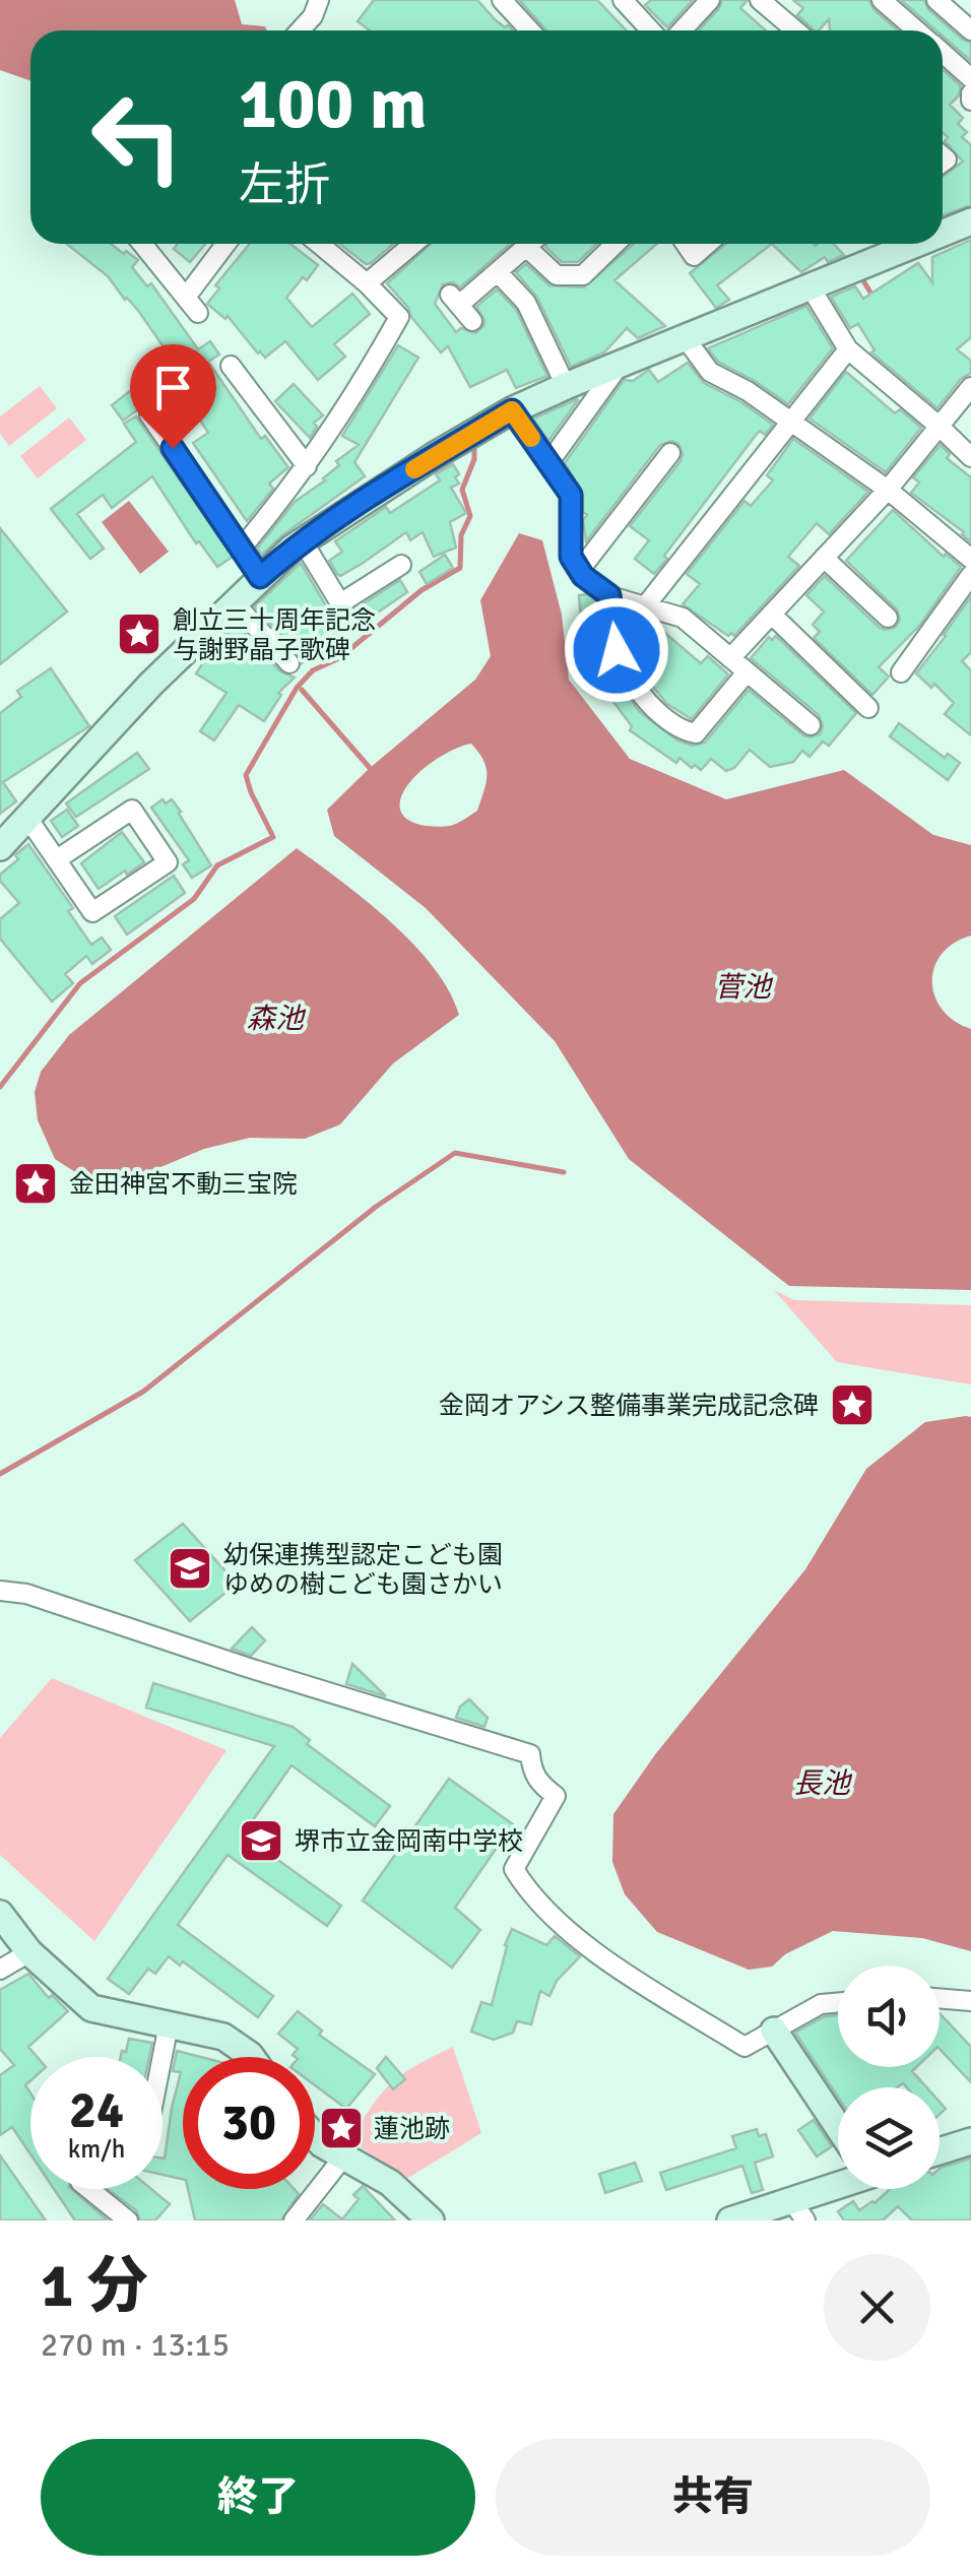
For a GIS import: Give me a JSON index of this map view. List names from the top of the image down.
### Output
{
  "water": ["菅池", "森池", "長池"],
  "places": {
    "place": [
      "創立三十周年記念 与謝野晶子歌碑",
      "金田神宮不動三宝院",
      "金岡オアシス整備事業完成記念碑",
      "蓮池跡"
    ],
    "school or university": ["幼保連携型認定こども園 ゆめの樹こども園さかい", "堺市立金岡南中学校"]
  },
  "page": {
    "turn": ["100 m", "左折"],
    "speed": "24 km/h",
    "limit": "30",
    "heading": ["1 分", "270 m · 13:15"],
    "buttons": ["終了", "共有"]
  }
}
